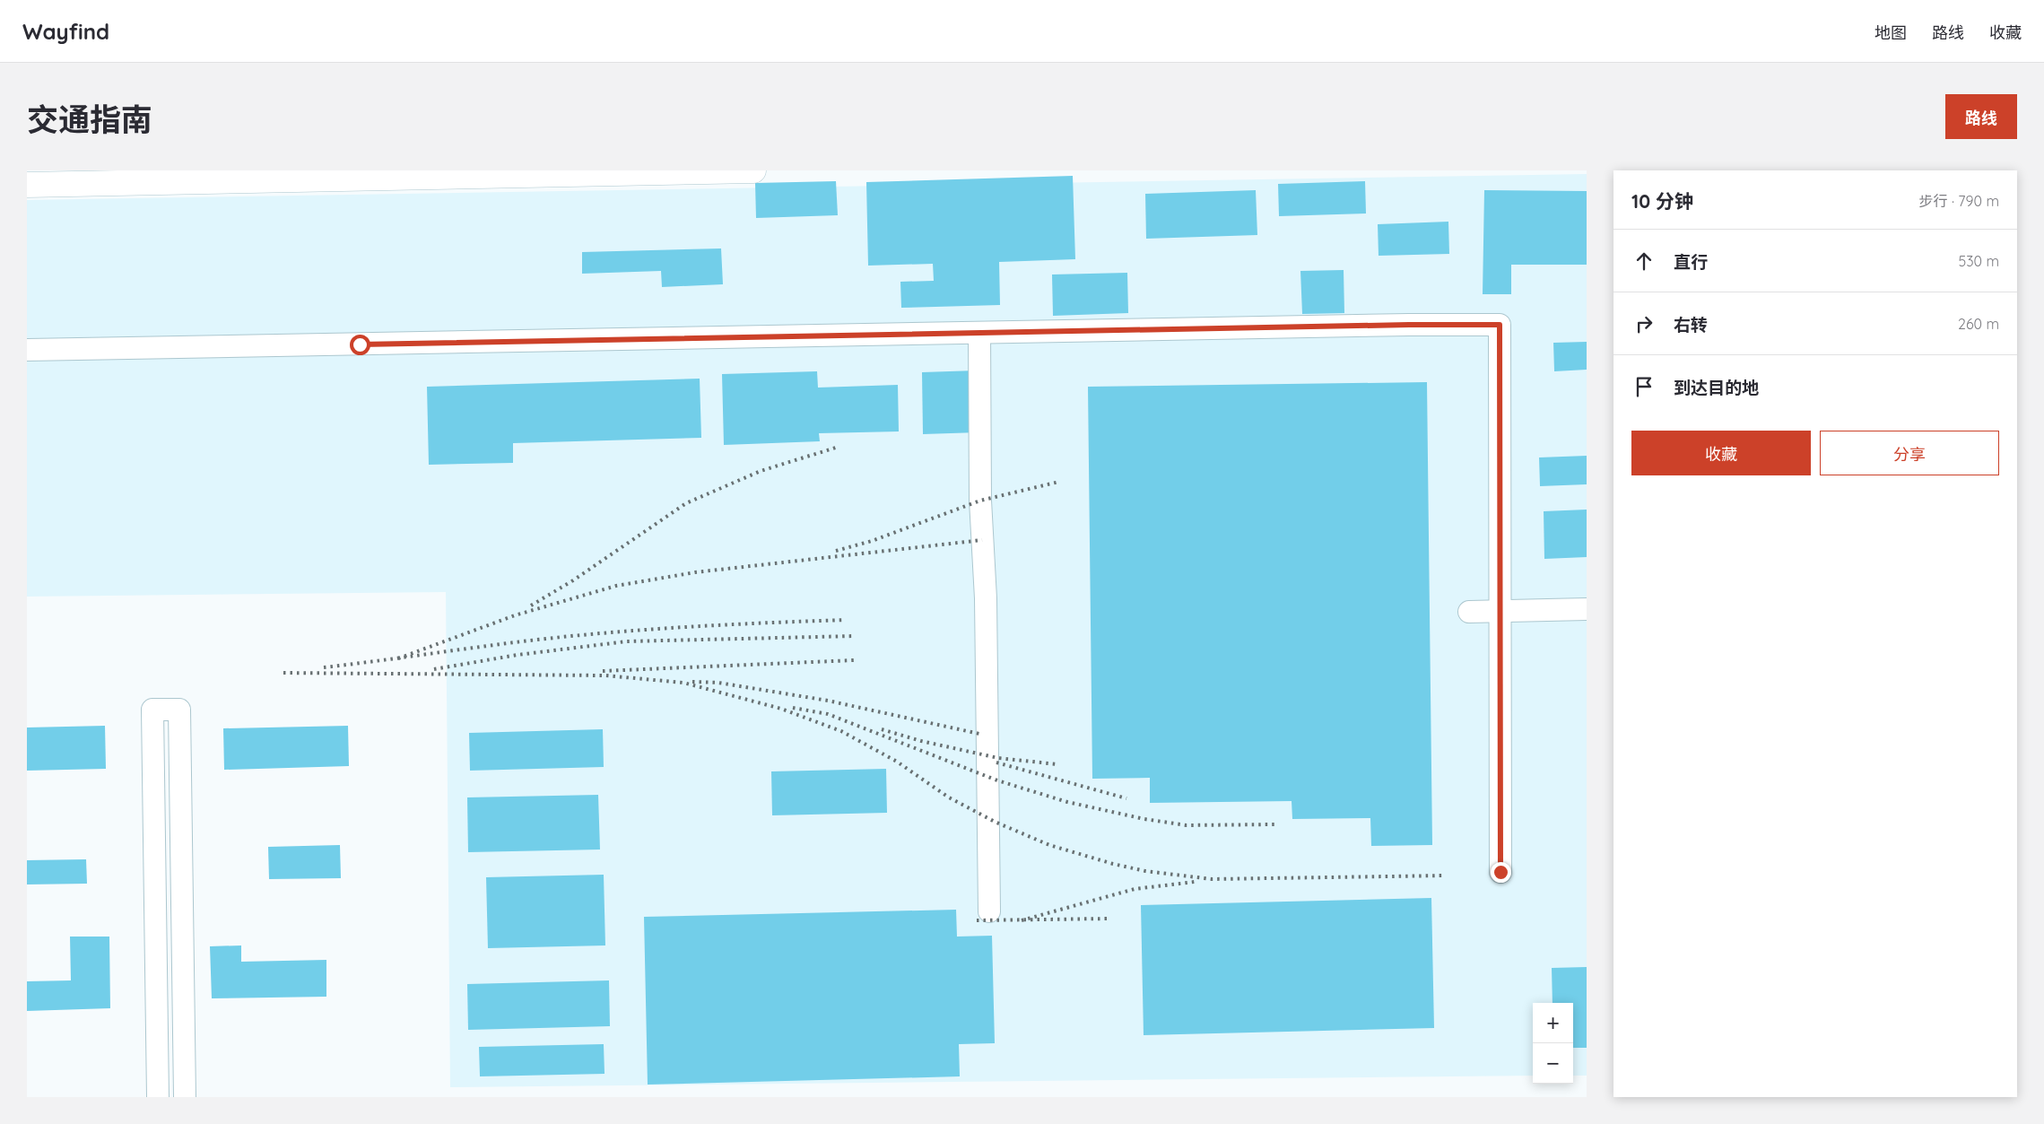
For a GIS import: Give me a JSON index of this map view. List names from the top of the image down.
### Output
{
  "page": {
    "header": "Wayfind",
    "nav": ["地图", "路线", "收藏"],
    "title": "交通指南",
    "buttons": [
      "路线",
      ["收藏", "分享"]
    ],
    "heading": ["10 分钟", "步行 · 790 m"],
    "list": [
      ["直行", "530 m"],
      ["右转", "260 m"],
      "到达目的地"
    ],
    "map_buttons": ["+", "−"]
  }
}
